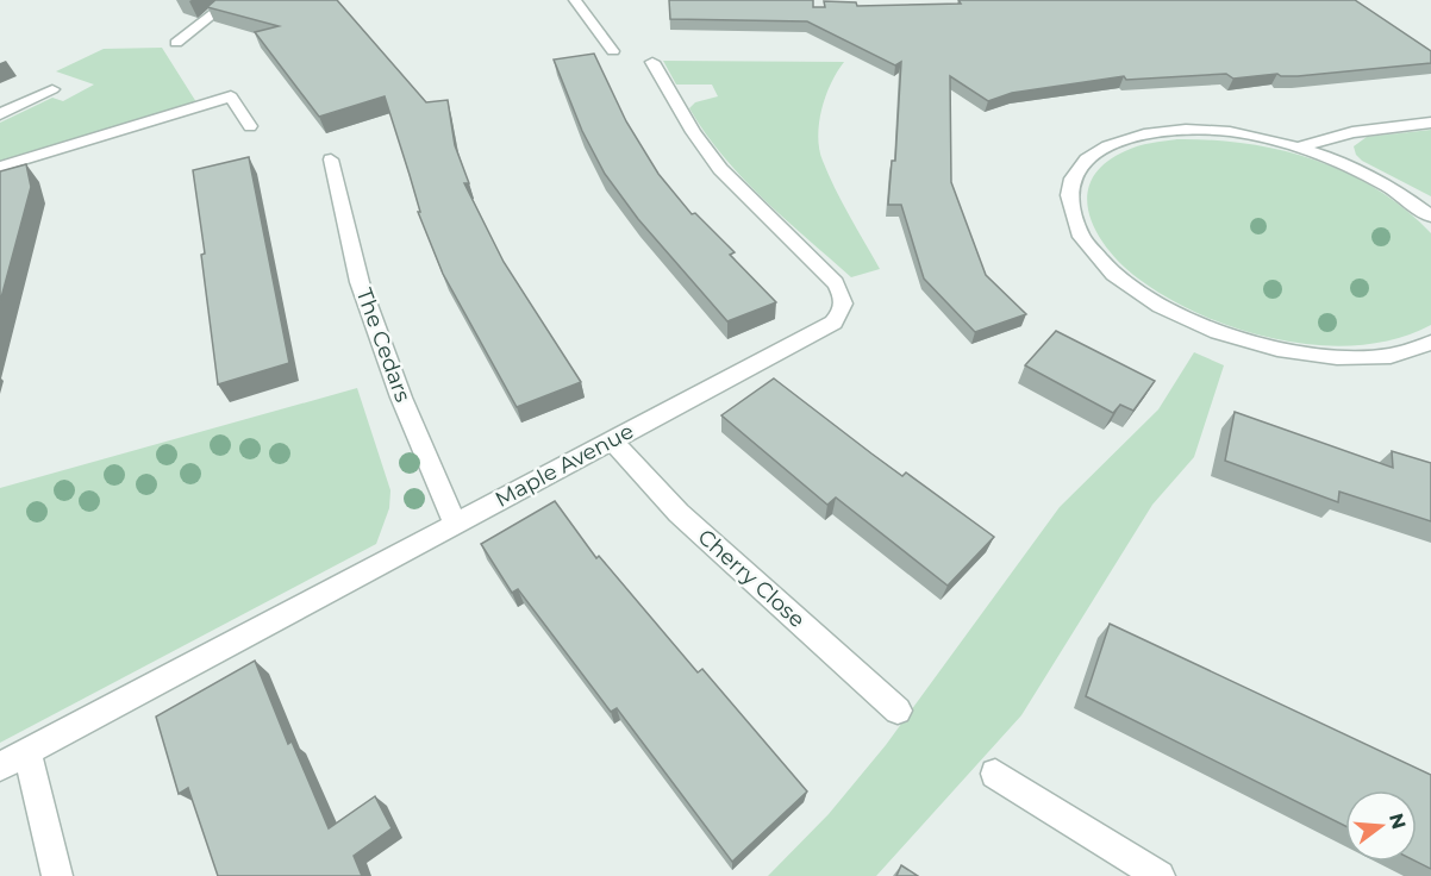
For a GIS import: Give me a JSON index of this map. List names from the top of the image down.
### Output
{
  "streets": {
    "street": ["The Cedars", "Maple Avenue", "Cherry Close"]
  },
  "crossings": [
    ["The Cedars", "Maple Avenue"],
    ["Maple Avenue", "Cherry Close"]
  ],
  "north": "right"
}
